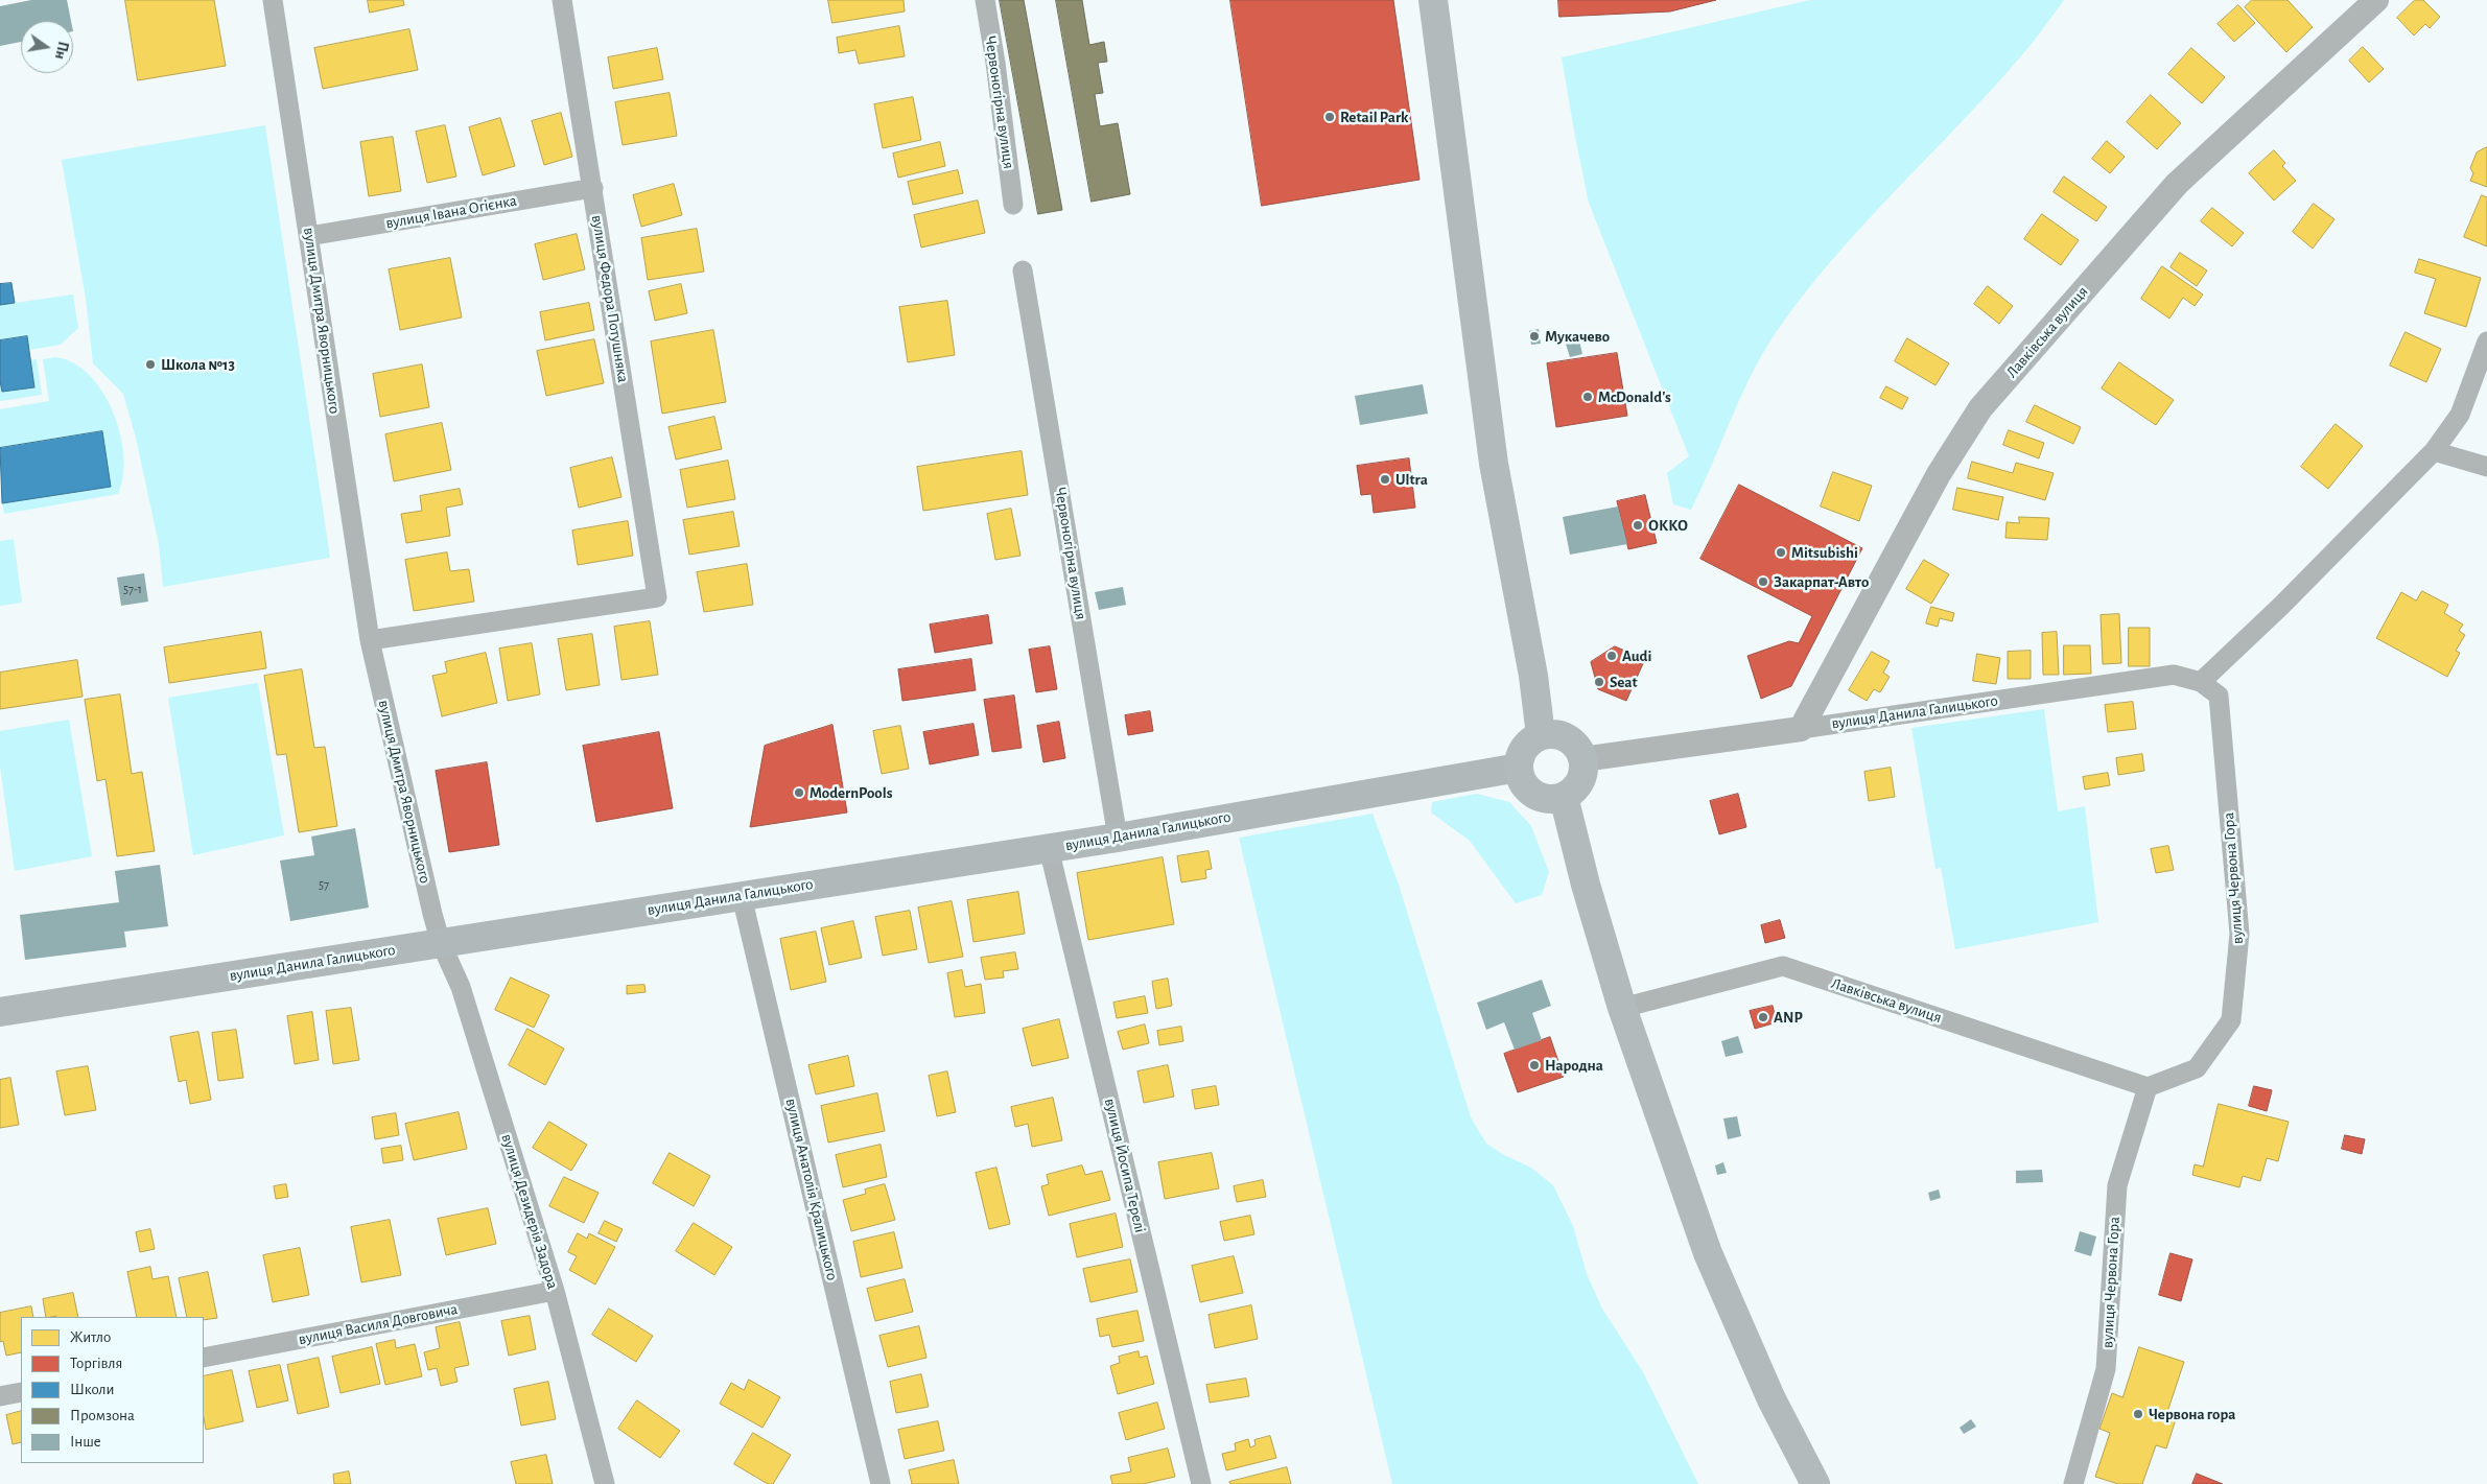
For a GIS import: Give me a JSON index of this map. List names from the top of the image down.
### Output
{
  "streets": {
    "main road": ["вулиця Данила Галицького"],
    "street": [
      "Червоногірна вулиця",
      "вулиця Івана Огієнка",
      "вулиця Федора Потушняка",
      "вулиця Дмитра Яворницького",
      "Лавківська вулиця",
      "вулиця Червона Гора",
      "вулиця Йосипа Терелі",
      "вулиця Анатолія Кралицького",
      "вулиця Дезидерія Задора",
      "вулиця Василя Довговича"
    ]
  },
  "crossings": [
    ["Червоногірна вулиця", "вулиця Данила Галицького"],
    ["вулиця Івана Огієнка", "вулиця Федора Потушняка"],
    ["вулиця Івана Огієнка", "вулиця Дмитра Яворницького"],
    ["вулиця Федора Потушняка", "вулиця Дмитра Яворницького"],
    ["вулиця Дмитра Яворницького", "вулиця Данила Галицького"],
    ["вулиця Дмитра Яворницького", "вулиця Дезидерія Задора"],
    ["Лавківська вулиця", "вулиця Данила Галицького"],
    ["Лавківська вулиця", "вулиця Червона Гора"],
    ["вулиця Данила Галицького", "вулиця Червона Гора"],
    ["вулиця Данила Галицького", "вулиця Йосипа Терелі"],
    ["вулиця Данила Галицького", "вулиця Анатолія Кралицького"],
    ["вулиця Данила Галицького", "вулиця Дезидерія Задора"],
    ["вулиця Дезидерія Задора", "вулиця Василя Довговича"]
  ],
  "places": [
    "Retail Park",
    "Мукачево",
    "Школа №13",
    "McDonald's",
    "Ultra",
    "ОККО",
    "Mitsubishi",
    "Закарпат-Авто",
    "Audi",
    "Seat",
    "ModernPools",
    "ANP",
    "Народна",
    "Червона гора"
  ],
  "house_numbers": ["57-1", "57"],
  "legend": [
    "Житло",
    "Торгівля",
    "Школи",
    "Промзона",
    "Інше"
  ],
  "north": "right"
}
